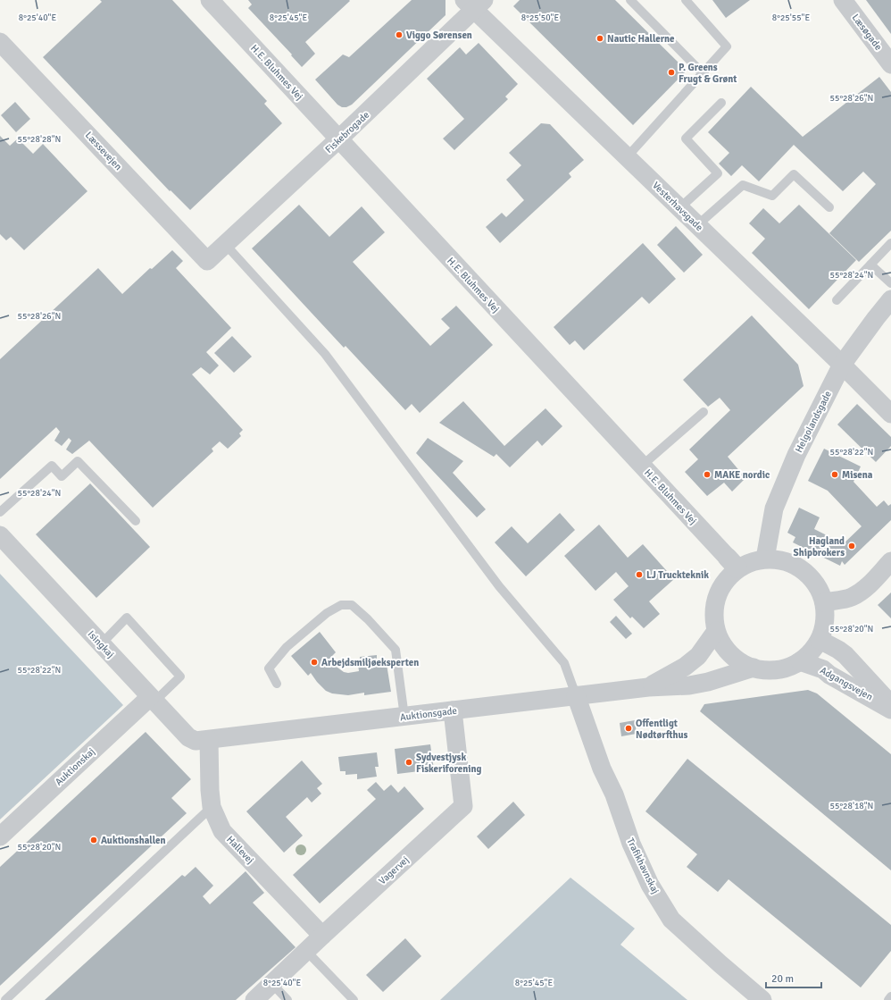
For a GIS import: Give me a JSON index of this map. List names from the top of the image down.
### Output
{
  "streets": {
    "street": [
      "Læsøgade",
      "H.E. Bluhmes Vej",
      "Fiskebrogade",
      "Læssevejen",
      "Vesterhavsgade",
      "Helgolandsgade",
      "Isingkaj",
      "Adgangsvejen",
      "Auktionsgade",
      "Auktionskaj",
      "Hallevej",
      "Trafikhavnskaj",
      "Vagervej"
    ]
  },
  "crossings": [
    ["H.E. Bluhmes Vej", "Fiskebrogade"],
    ["H.E. Bluhmes Vej", "Helgolandsgade"],
    ["H.E. Bluhmes Vej", "Adgangsvejen"],
    ["H.E. Bluhmes Vej", "Auktionsgade"],
    ["Fiskebrogade", "Læssevejen"],
    ["Fiskebrogade", "Vesterhavsgade"],
    ["Vesterhavsgade", "Helgolandsgade"],
    ["Helgolandsgade", "Adgangsvejen"],
    ["Helgolandsgade", "Auktionsgade"],
    ["Isingkaj", "Auktionsgade"],
    ["Isingkaj", "Auktionskaj"],
    ["Isingkaj", "Hallevej"],
    ["Adgangsvejen", "Auktionsgade"],
    ["Auktionsgade", "Hallevej"],
    ["Auktionsgade", "Trafikhavnskaj"],
    ["Auktionsgade", "Vagervej"],
    ["Hallevej", "Vagervej"]
  ],
  "places": [
    "Viggo Sørensen",
    "Nautic Hallerne",
    "P. Greens Frugt & Grønt",
    "MAKE nordic",
    "Misena",
    "Hagland Shipbrokers",
    "LJ Truckteknik",
    "Arbejdsmiljøeksperten",
    "Offentligt Nødtørfthus",
    "Sydvestjysk Fiskeriforening",
    "Auktionshallen"
  ],
  "scale_bar": "20 m",
  "coordinates": [
    "8°25'40\"E",
    "8°25'45\"E",
    "8°25'50\"E",
    "8°25'55\"E",
    "55°28'26\"N",
    "55°28'28\"N",
    "55°28'24\"N",
    "55°28'22\"N",
    "55°28'20\"N",
    "55°28'18\"N"
  ]
}
